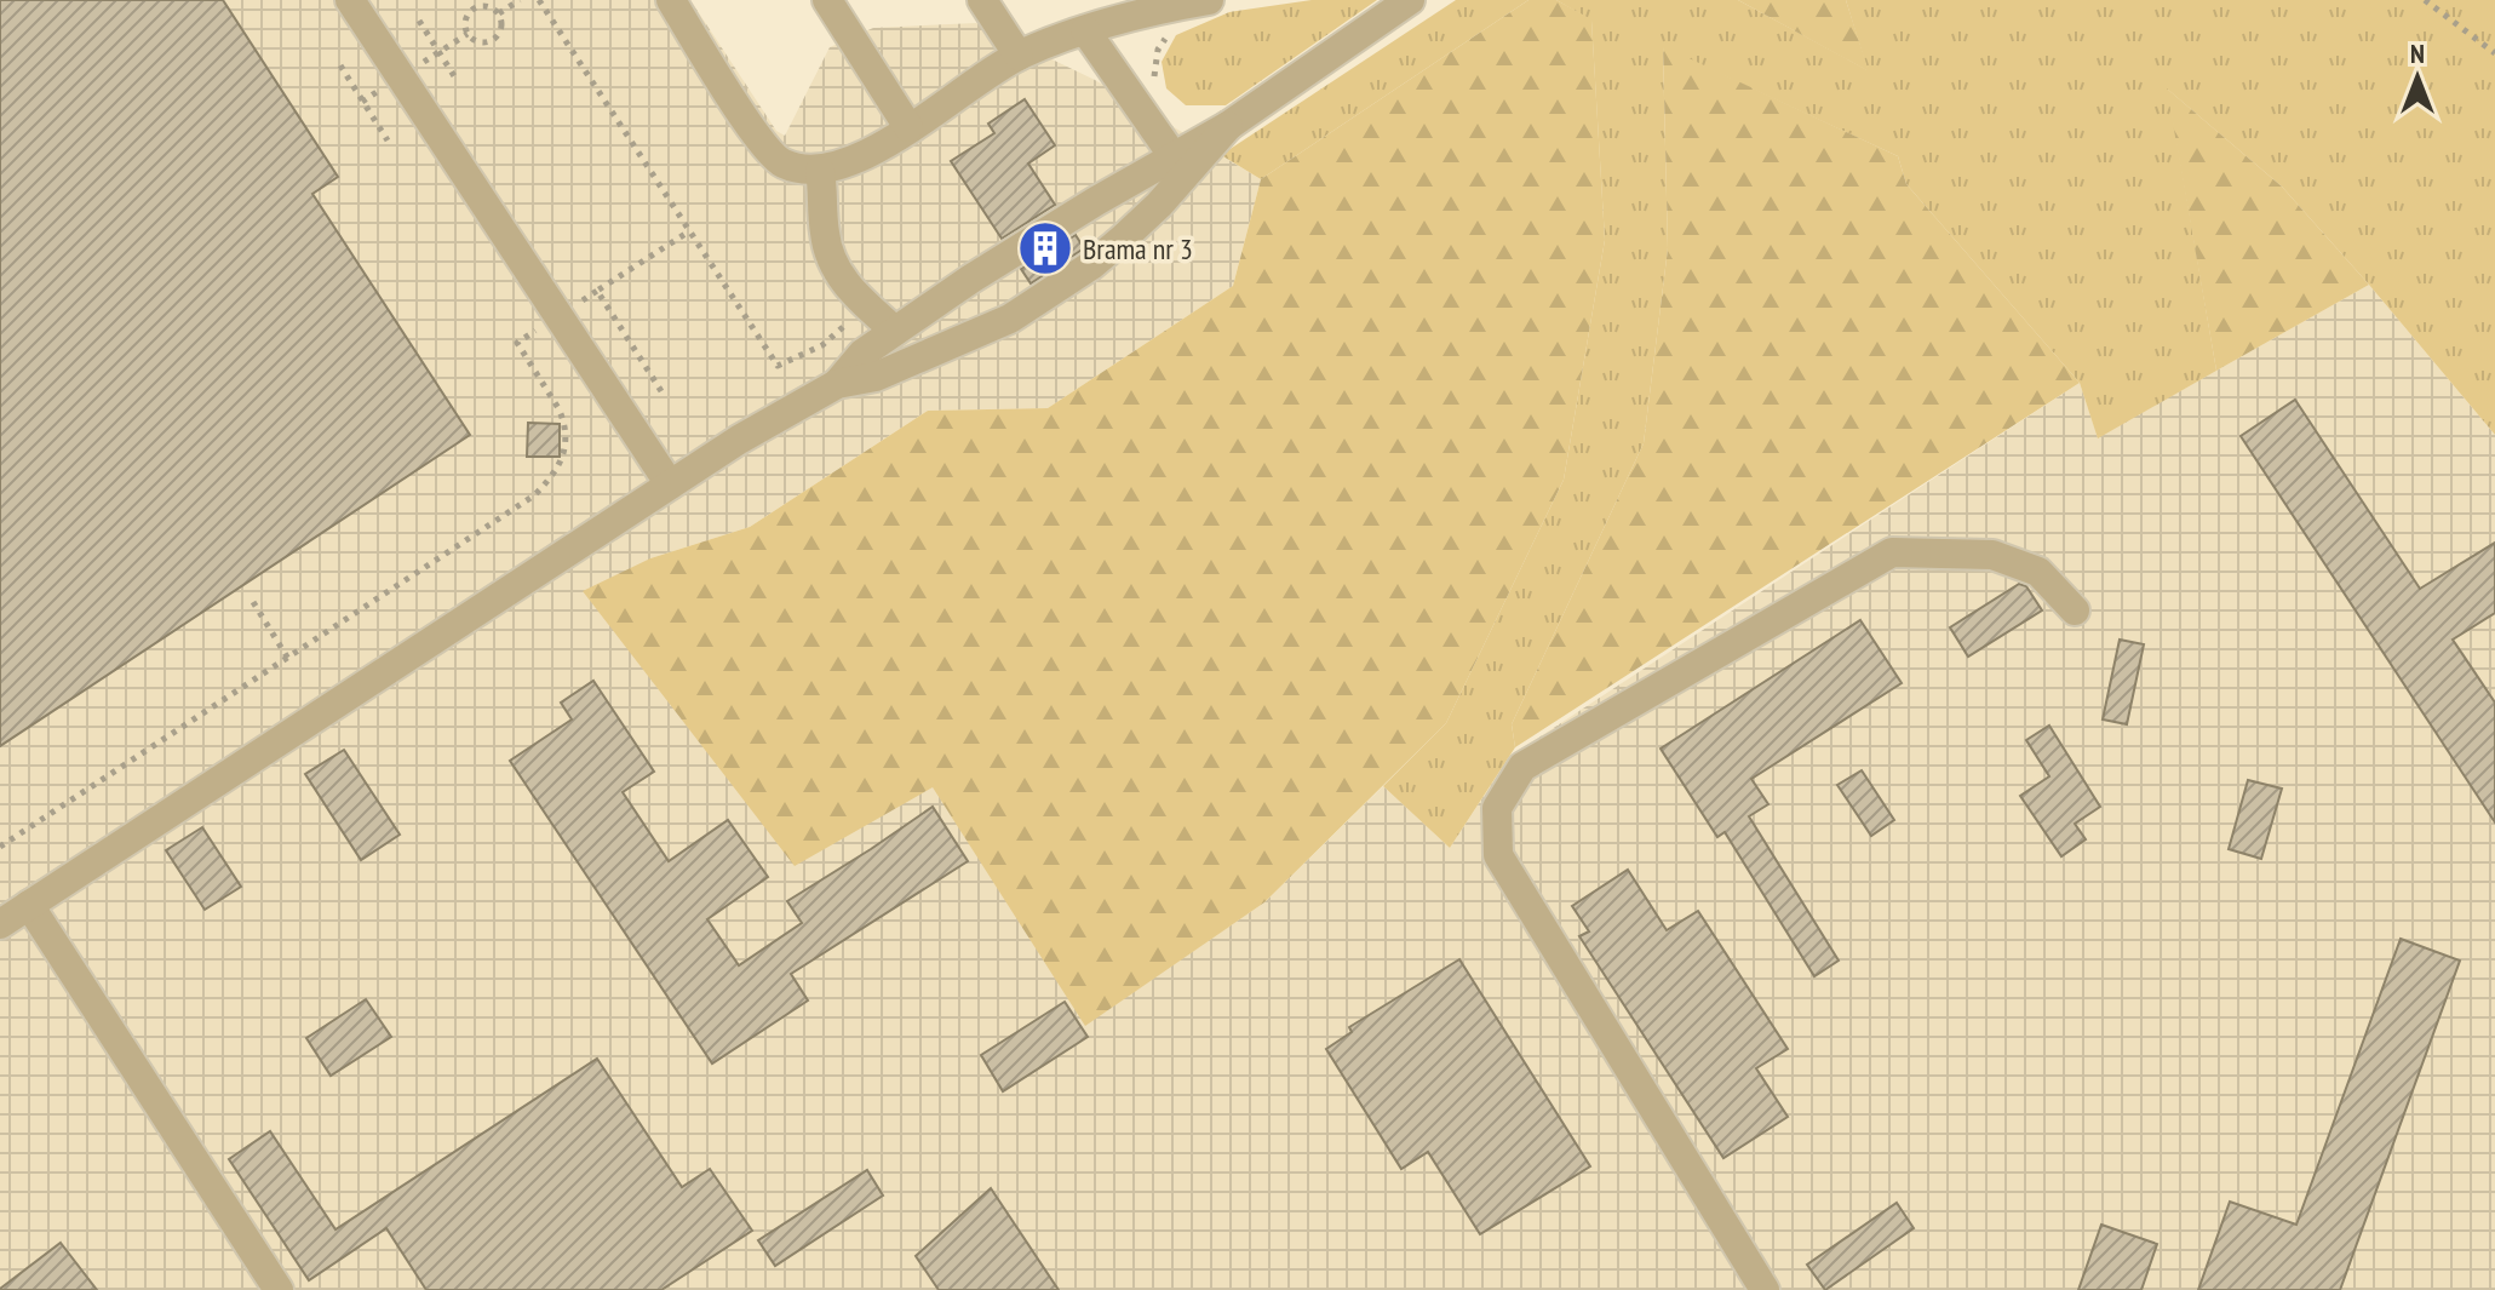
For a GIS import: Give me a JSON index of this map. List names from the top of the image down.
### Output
{
  "places": {
    "building": ["Brama nr 3"]
  },
  "north": "top"
}
